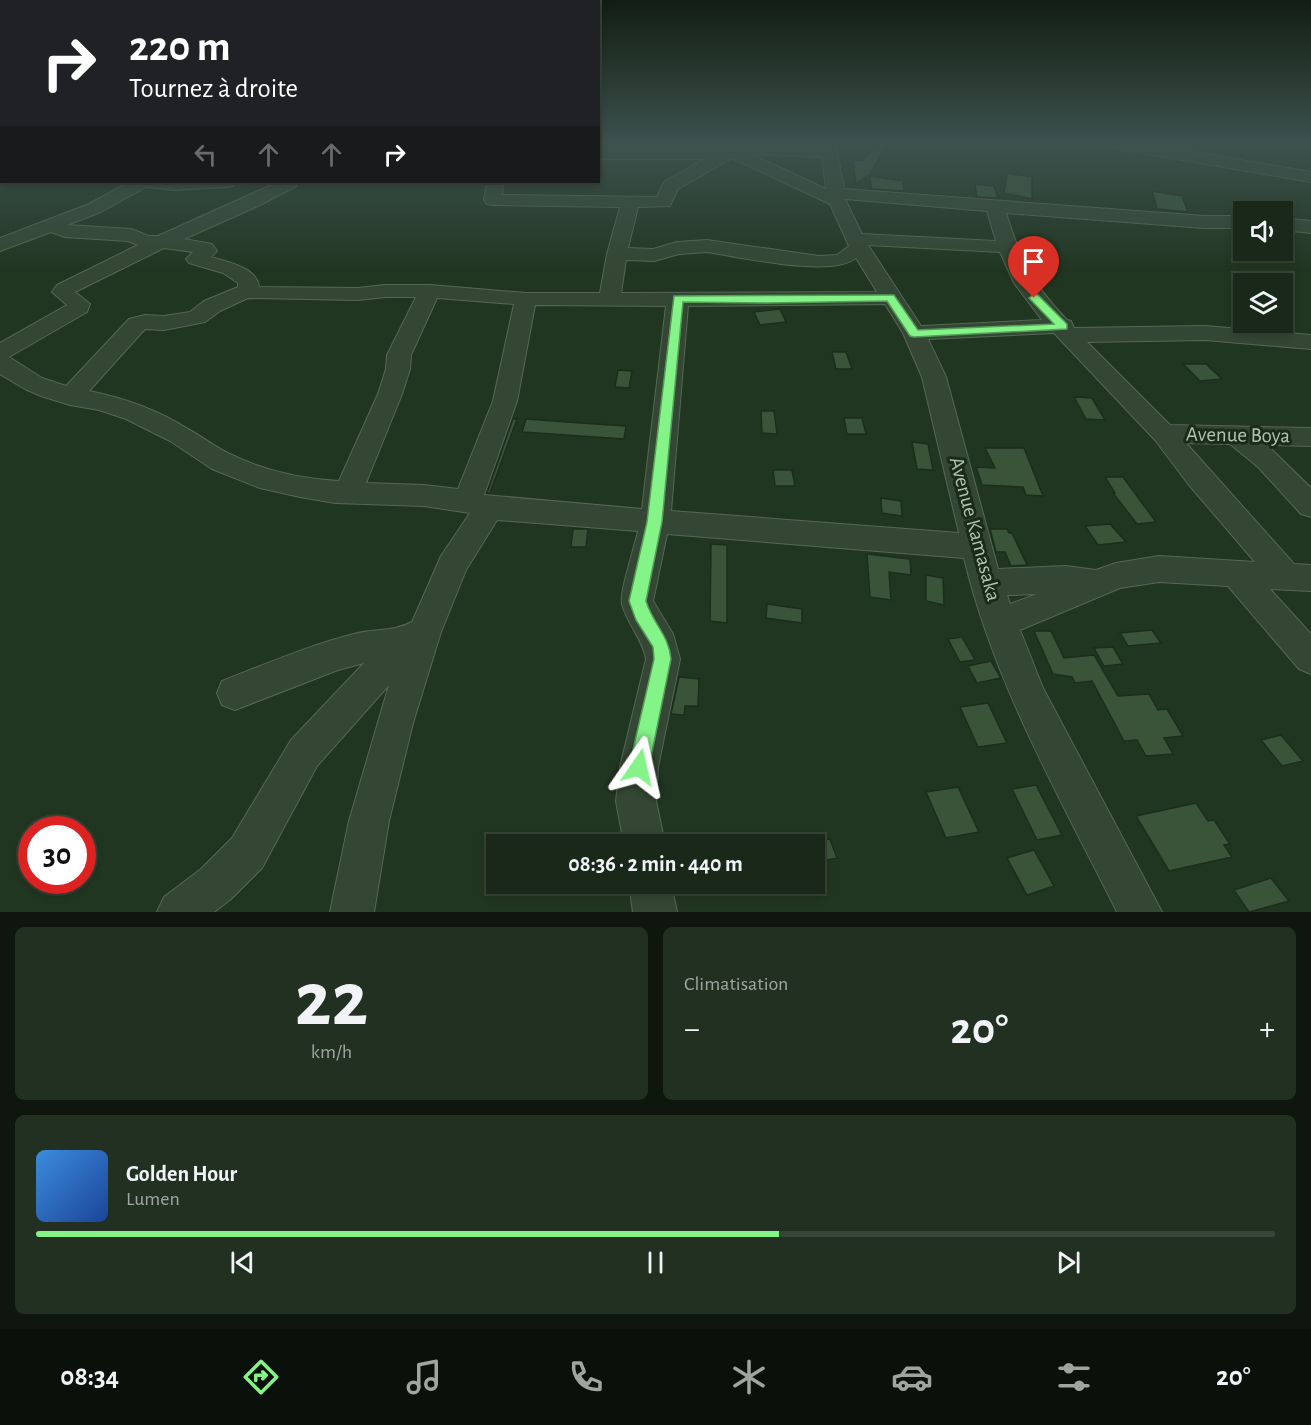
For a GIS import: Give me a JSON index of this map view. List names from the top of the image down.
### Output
{
  "streets": {
    "street": ["Avenue Boya", "Avenue Kamasaka"]
  },
  "page": {
    "turn": ["220 m", "Tournez à droite"],
    "limit": "30",
    "trip": "08:36 · 2 min · 440 m",
    "tile": [
      ["22", "km/h"],
      "Climatisation"
    ],
    "heat": ["−", "20°", "+"],
    "song": ["Golden Hour", "Lumen"],
    "tabs": ["08:34", "20°"]
  }
}
